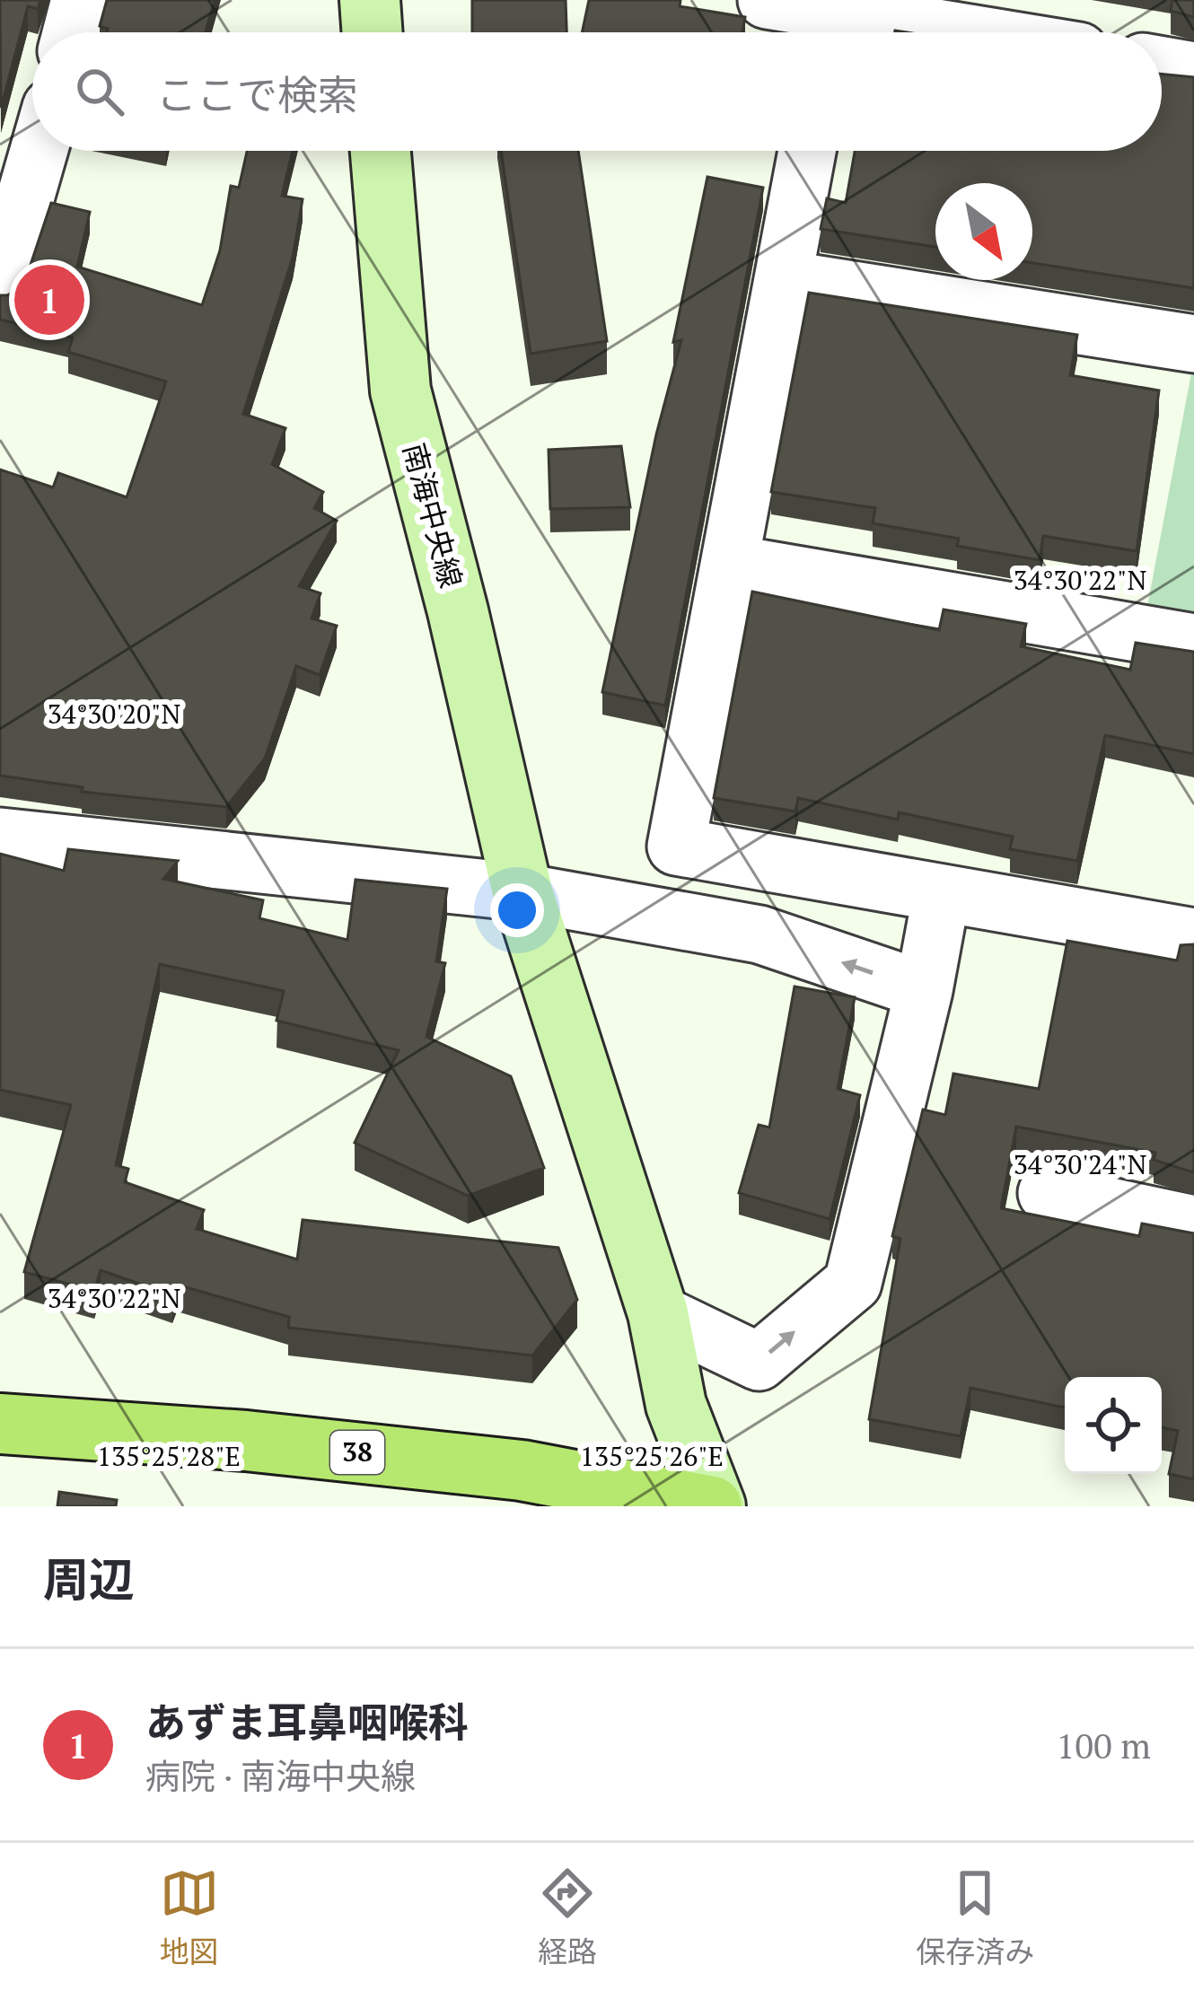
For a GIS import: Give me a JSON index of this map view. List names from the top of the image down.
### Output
{
  "streets": {
    "main road": ["38"],
    "street": ["南海中央線"]
  },
  "crossings": [
    ["南海中央線", "38"]
  ],
  "north": "bottom right",
  "page": {
    "search": "ここで検索",
    "pins": "1",
    "heading": "周辺",
    "list": [
      {
        "mark": "1",
        "name": "あずま耳鼻咽喉科",
        "note": "病院 · 南海中央線",
        "value": "100 m"
      }
    ],
    "nav": ["地図", "経路", "保存済み"]
  },
  "coordinates": [
    "34°30'22\"N",
    "34°30'20\"N",
    "34°30'24\"N",
    "135°25'28\"E",
    "135°25'26\"E"
  ]
}
